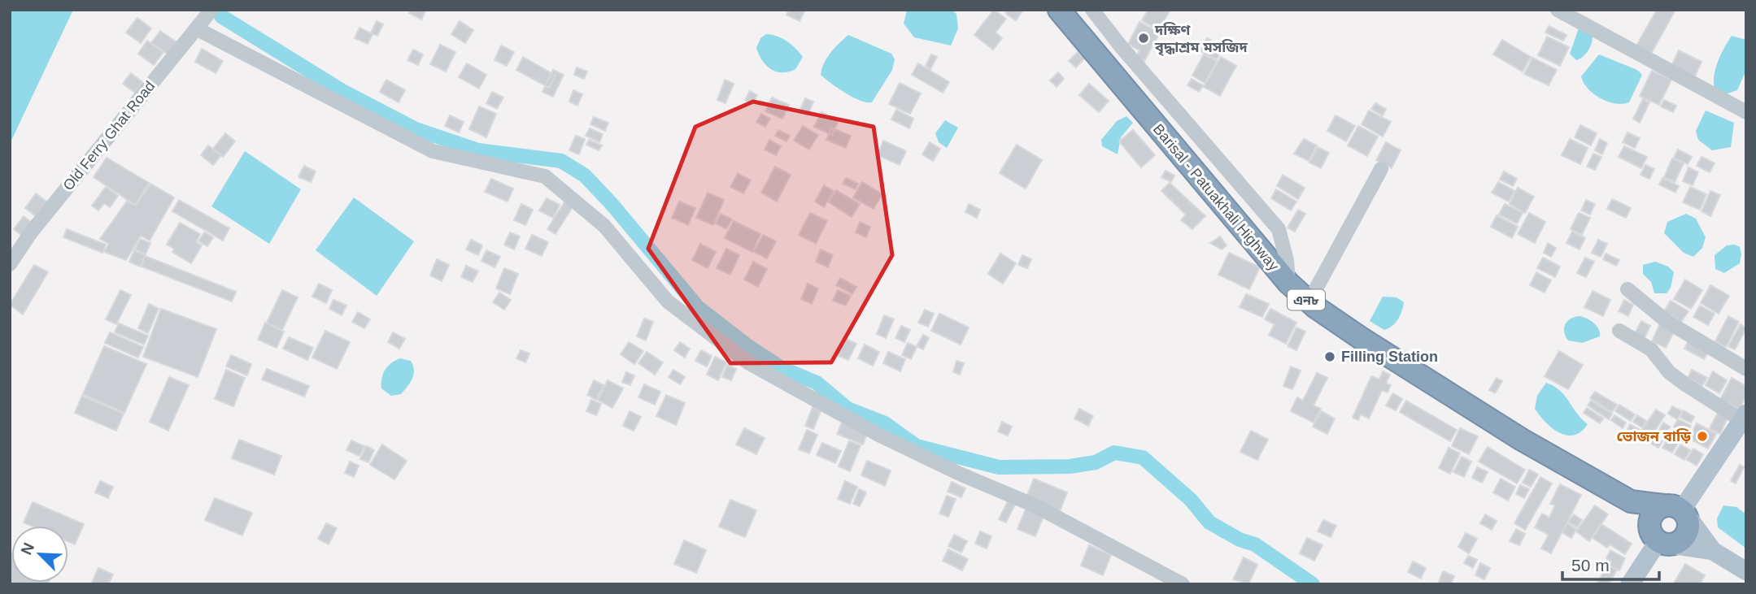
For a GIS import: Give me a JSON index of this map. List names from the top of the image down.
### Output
{
  "streets": {
    "highway": ["Barisal - Patuakhali Highway", "এন৮"],
    "street": ["Old Ferry Ghat Road"]
  },
  "places": ["দক্ষিণ বৃদ্ধাশ্রম মসজিদ", "Filling Station", "ভোজন বাড়ি"],
  "scale_bar": "50 m",
  "north": "top left"
}
